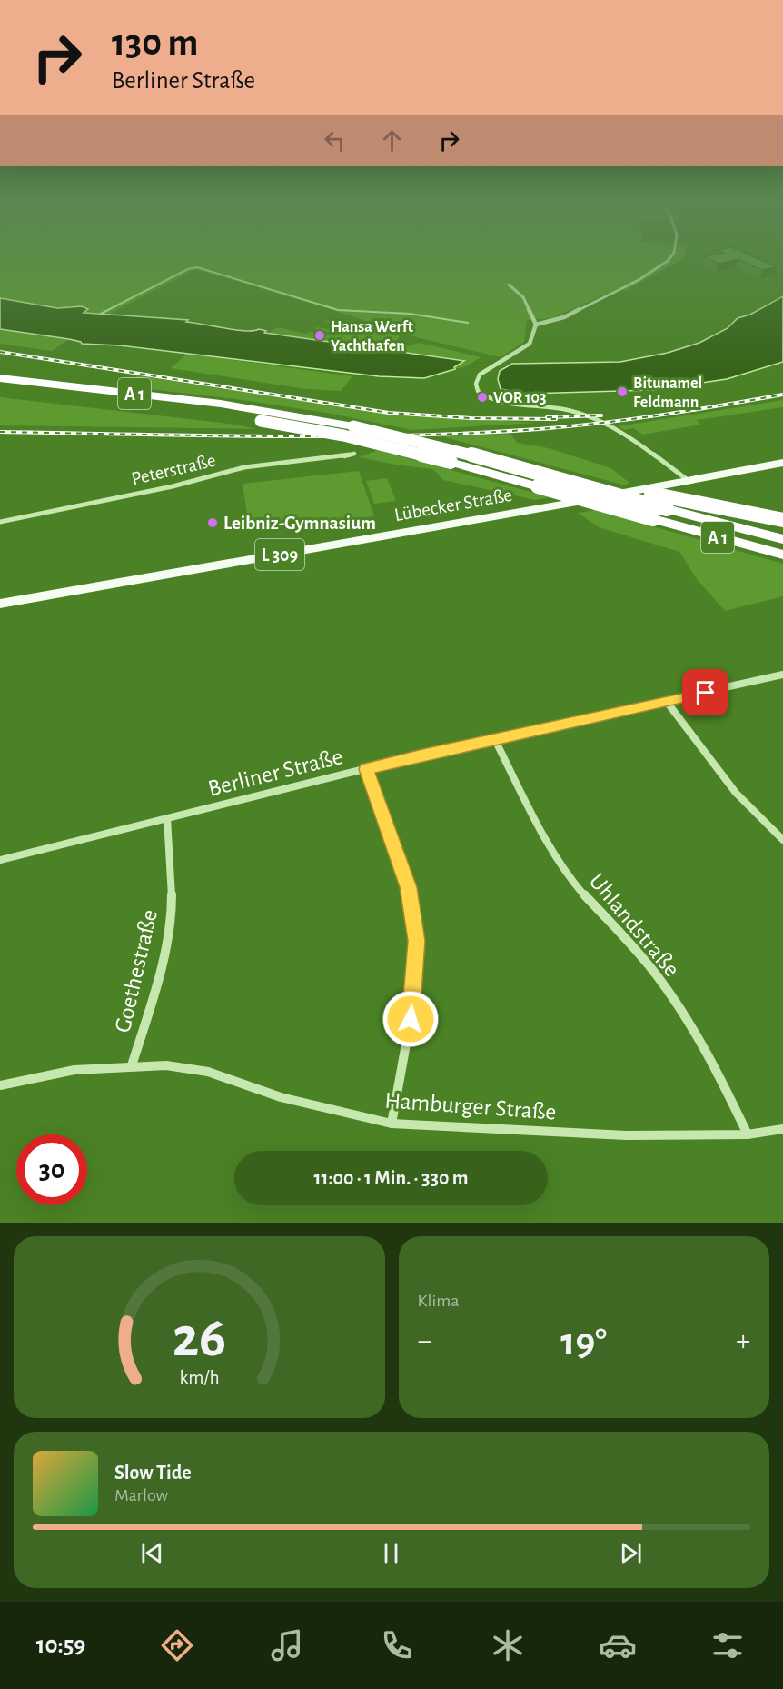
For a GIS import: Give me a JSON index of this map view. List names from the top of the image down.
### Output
{
  "streets": {
    "highway": ["A 1"],
    "main road": ["Lübecker Straße", "L 309"],
    "street": [
      "Peterstraße",
      "Berliner Straße",
      "Uhlandstraße",
      "Goethestraße",
      "Hamburger Straße"
    ]
  },
  "crossings": [
    ["Lübecker Straße", "L 309"],
    ["Berliner Straße", "Uhlandstraße"],
    ["Berliner Straße", "Goethestraße"],
    ["Uhlandstraße", "Hamburger Straße"],
    ["Goethestraße", "Hamburger Straße"]
  ],
  "places": [
    "Hansa Werft Yachthafen",
    "Bitunamel Feldmann",
    "VOR 103",
    "Leibniz-Gymnasium"
  ],
  "page": {
    "turn": ["130 m", "Berliner Straße"],
    "limit": "30",
    "trip": "11:00 · 1 Min. · 330 m",
    "tile": "Klima",
    "heat": ["−", "19°", "+"],
    "song": ["Slow Tide", "Marlow"],
    "tabs": "10:59",
    "gauge": ["26", "km/h"]
  }
}
